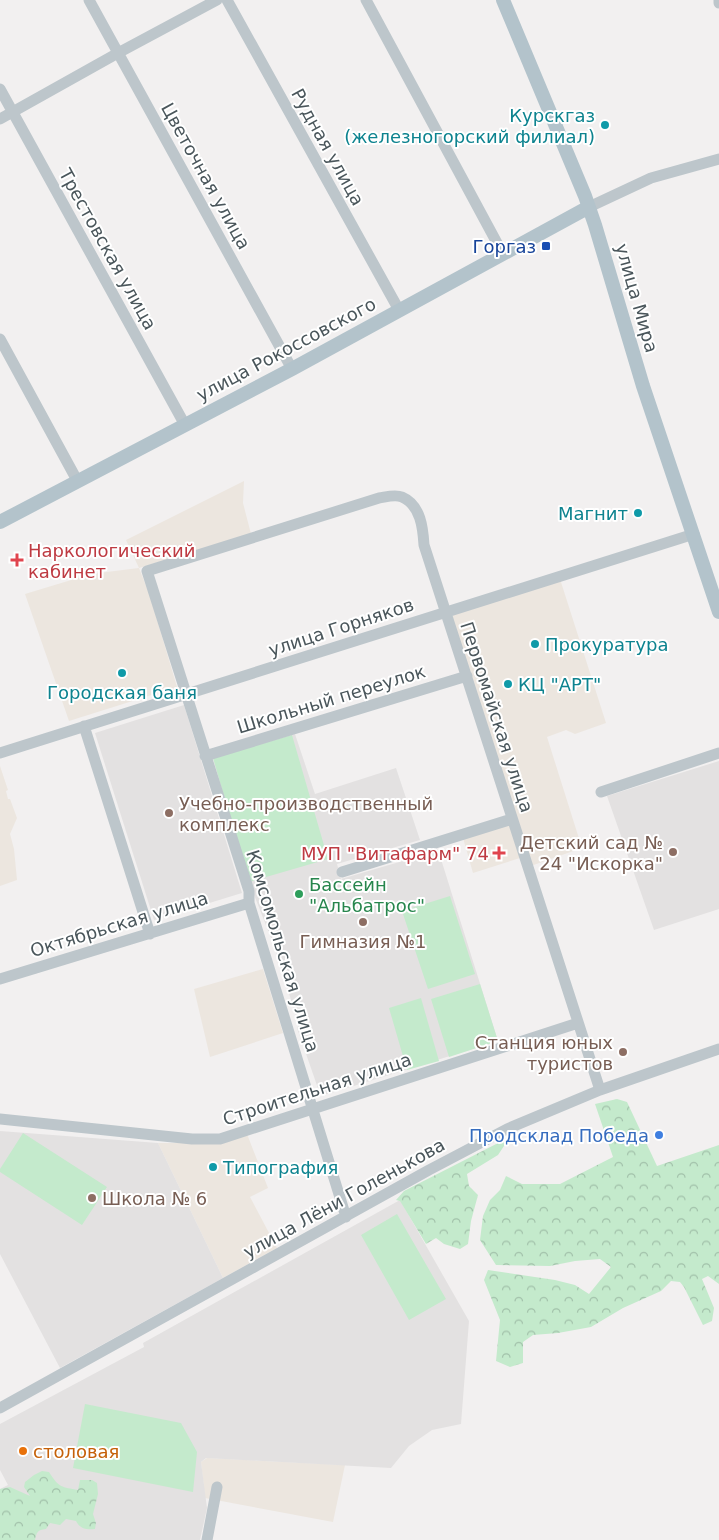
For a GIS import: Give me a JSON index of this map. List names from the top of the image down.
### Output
{
  "streets": {
    "main road": ["улица Мира", "улица Рокоссовского"],
    "street": [
      "Рудная улица",
      "Цветочная улица",
      "Трестовская улица",
      "улица Горняков",
      "Школьный переулок",
      "Первомайская улица",
      "Октябрьская улица",
      "Комсомольская улица",
      "Строительная улица",
      "улица Лёни Голенькова"
    ]
  },
  "crossings": [
    ["Рудная улица", "улица Рокоссовского"],
    ["Цветочная улица", "улица Рокоссовского"],
    ["Трестовская улица", "улица Рокоссовского"],
    ["улица Мира", "улица Рокоссовского"],
    ["улица Мира", "улица Горняков"],
    ["улица Горняков", "Первомайская улица"],
    ["улица Горняков", "Комсомольская улица"],
    ["Школьный переулок", "Первомайская улица"],
    ["Школьный переулок", "Комсомольская улица"],
    ["Первомайская улица", "Комсомольская улица"],
    ["Первомайская улица", "Строительная улица"],
    ["Первомайская улица", "улица Лёни Голенькова"],
    ["Октябрьская улица", "Комсомольская улица"],
    ["Комсомольская улица", "Строительная улица"],
    ["Комсомольская улица", "улица Лёни Голенькова"]
  ],
  "places": {
    "other": [
      "Курскгаз (железногорский филиал)",
      "Магнит",
      "Прокуратура",
      "Городская баня",
      "КЦ \"АРТ\"",
      "Учебно-производственный комплекс",
      "Детский сад № 24 \"Искорка\"",
      "Бассейн \"Альбатрос\"",
      "Гимназия №1",
      "Станция юных туристов",
      "Продсклад Победа",
      "Типография",
      "Школа № 6",
      "столовая"
    ],
    "transit": ["Горгаз"],
    "health": ["Наркологический кабинет", "МУП \"Витафарм\" 74"]
  }
}
